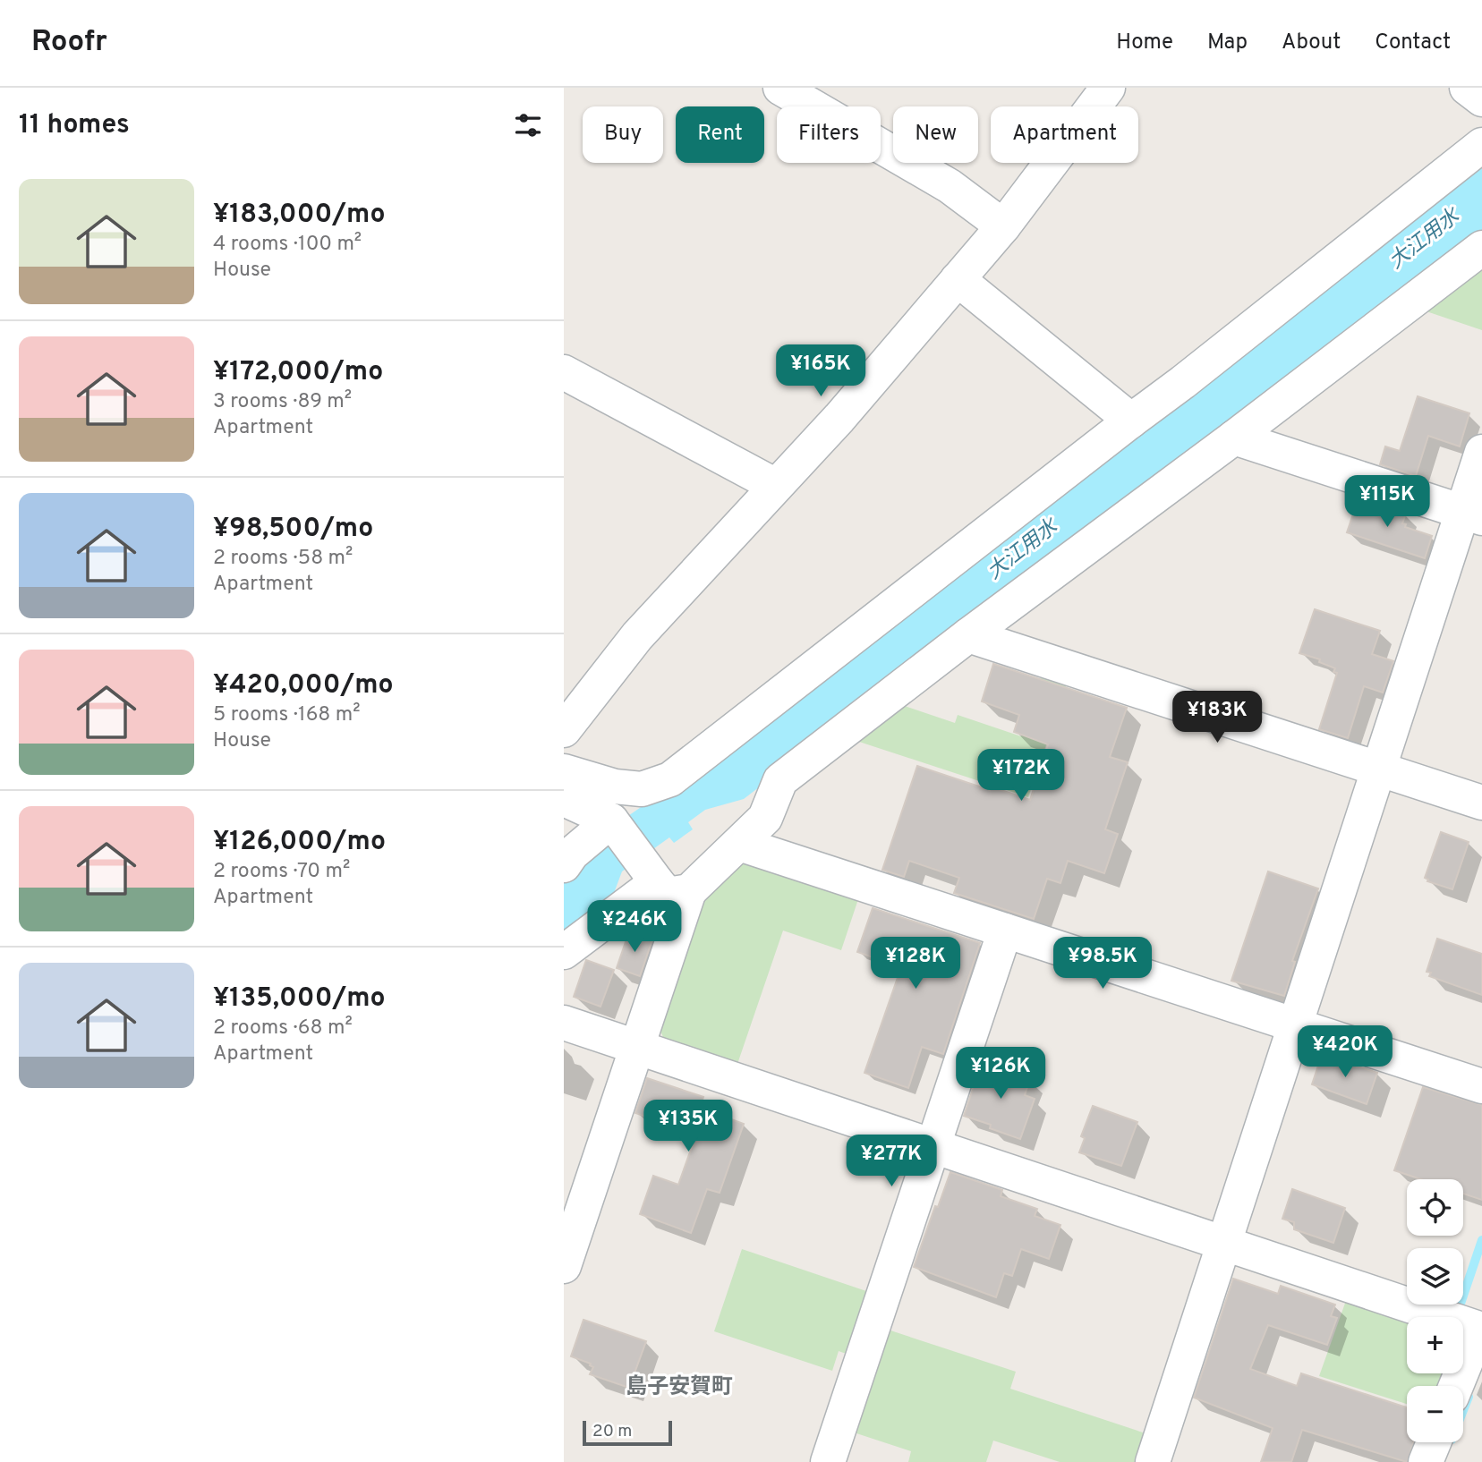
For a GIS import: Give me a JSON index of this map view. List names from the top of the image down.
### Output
{
  "districts": ["島子安賀町"],
  "water": ["大江用水"],
  "scale_bar": "20 m",
  "page": {
    "header": "Roofr",
    "nav": [
      "Home",
      "Map",
      "About",
      "Contact"
    ],
    "heading": "11 homes",
    "chip": [
      "Buy",
      "Rent",
      "Filters",
      "New",
      "Apartment"
    ],
    "list": [
      {
        "name": "¥183,000/mo",
        "note": "4 rooms · 100 m² · House"
      },
      {
        "name": "¥172,000/mo",
        "note": "3 rooms · 89 m² · Apartment"
      },
      {
        "name": "¥98,500/mo",
        "note": "2 rooms · 58 m² · Apartment"
      },
      {
        "name": "¥420,000/mo",
        "note": "5 rooms · 168 m² · House"
      },
      {
        "name": "¥126,000/mo",
        "note": "2 rooms · 70 m² · Apartment"
      },
      {
        "name": "¥135,000/mo",
        "note": "2 rooms · 68 m² · Apartment"
      }
    ],
    "price": [
      "¥165K",
      "¥115K",
      "¥183K",
      "¥172K",
      "¥246K",
      "¥128K",
      "¥98.5K",
      "¥420K",
      "¥126K",
      "¥135K",
      "¥277K"
    ],
    "map_buttons": ["+", "−"],
    "scale": "20 m"
  }
}
